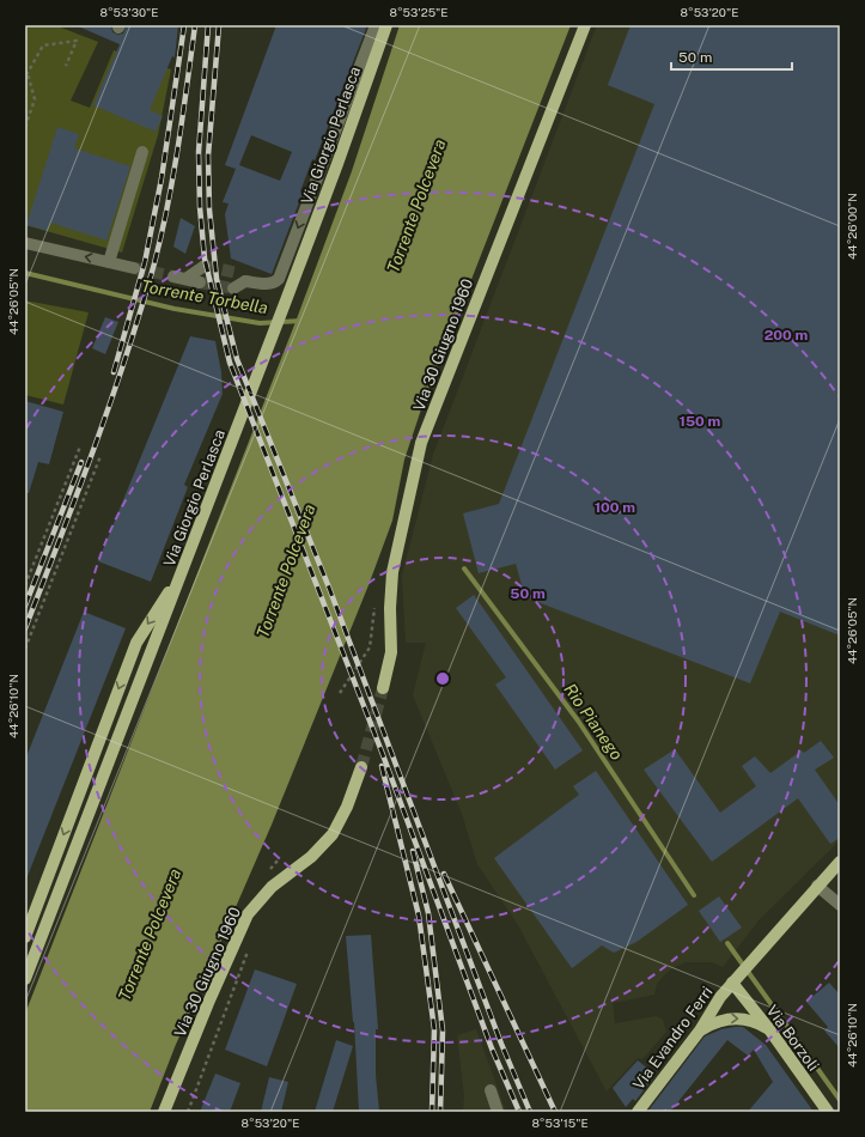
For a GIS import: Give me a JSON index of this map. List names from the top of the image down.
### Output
{
  "streets": {
    "main road": [
      "Via Giorgio Perlasca",
      "Via 30 Giugno 1960",
      "Via Evandro Ferri",
      "Via Borzoli"
    ]
  },
  "crossings": [
    ["Via Evandro Ferri", "Via Borzoli"]
  ],
  "water": ["Torrente Polcevera", "Torrente Torbella", "Rio Pianego"],
  "scale_bar": "50 m",
  "coordinates": [
    "8°53'30\"E",
    "8°53'25\"E",
    "8°53'20\"E",
    "44°26'00\"N",
    "44°26'05\"N",
    "44°26'10\"N",
    "8°53'15\"E"
  ],
  "rings": [
    "200 m",
    "150 m",
    "100 m",
    "50 m"
  ]
}
